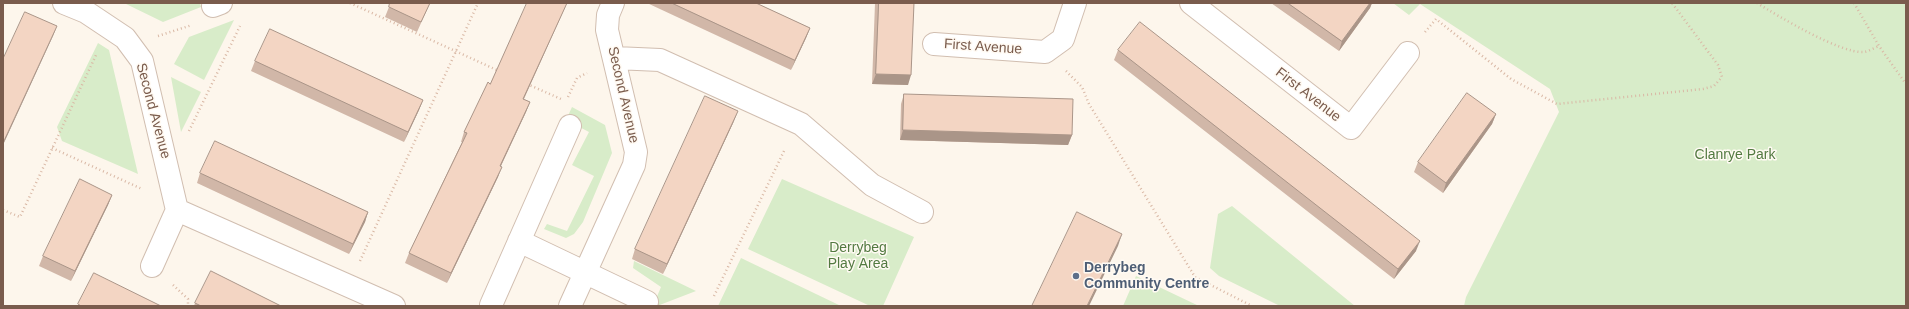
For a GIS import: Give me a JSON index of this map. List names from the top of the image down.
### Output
{
  "streets": {
    "street": ["First Avenue", "Second Avenue"]
  },
  "parks": ["Clanrye Park", "Derrybeg Play Area"],
  "places": ["Derrybeg Community Centre"]
}
